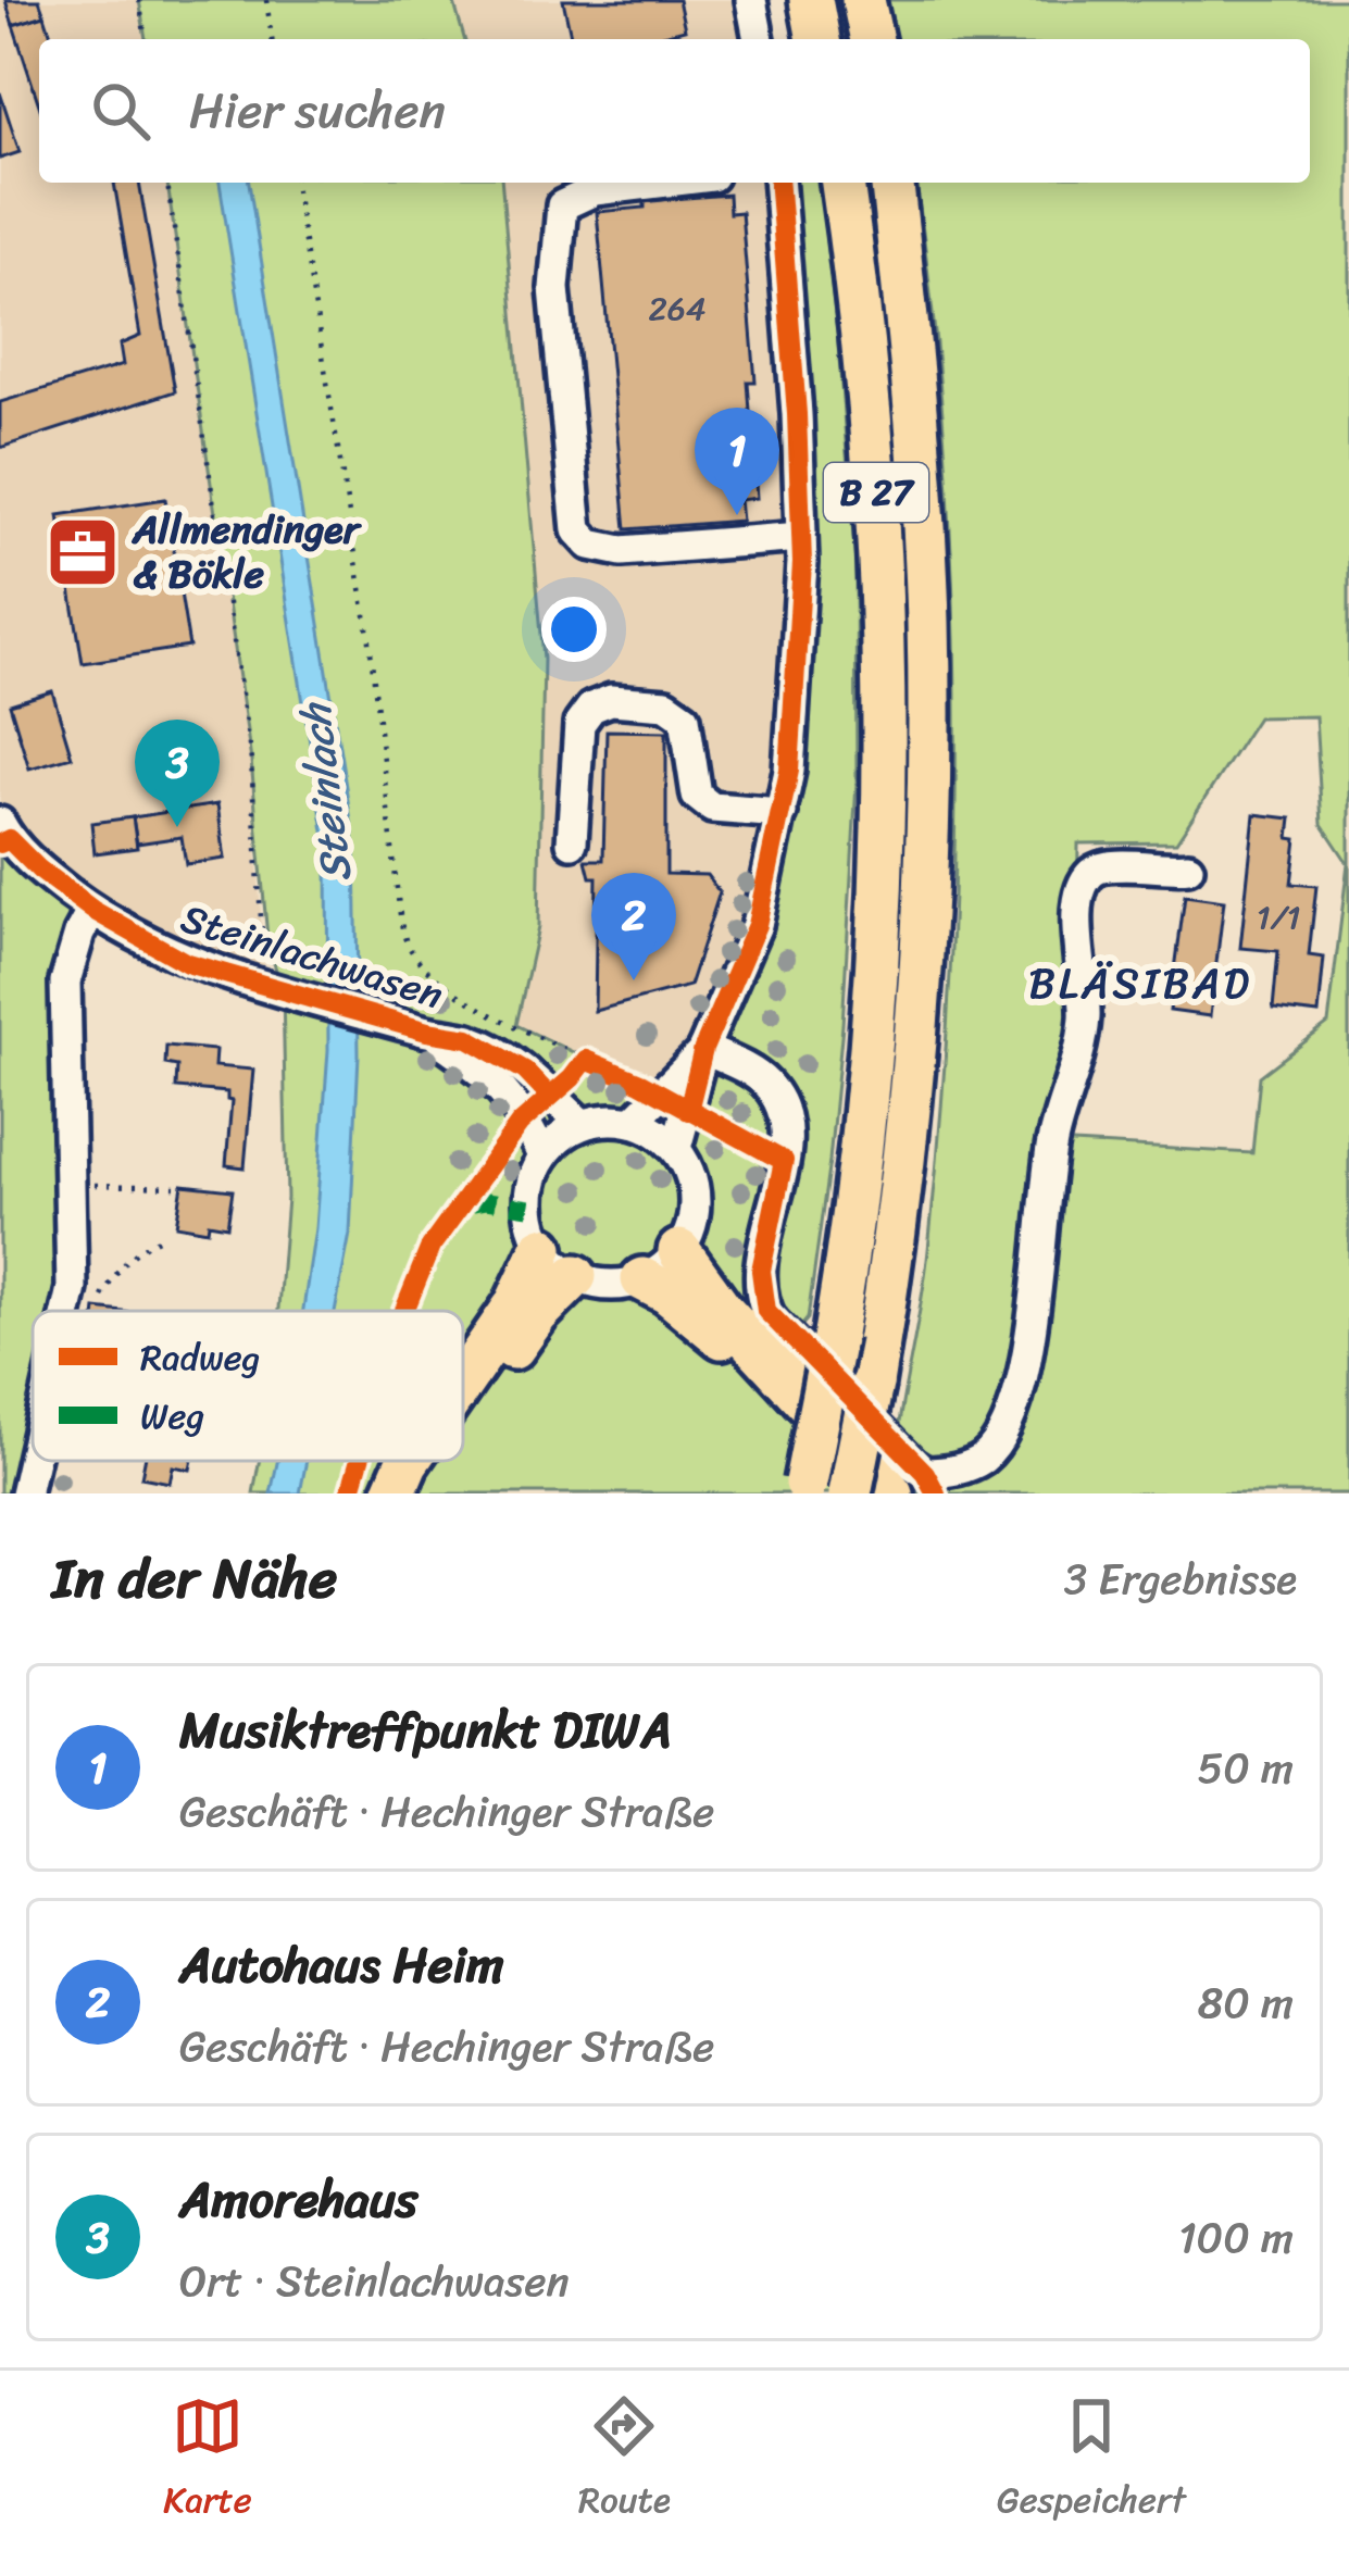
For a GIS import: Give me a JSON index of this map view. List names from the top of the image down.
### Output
{
  "streets": {
    "highway": ["B 27"],
    "street": ["Steinlachwasen"]
  },
  "districts": ["BLÄSIBAD"],
  "water": ["Steinlach"],
  "places": {
    "office": ["Allmendinger & Bökle"]
  },
  "house_numbers": ["264", "1/1"],
  "legend": ["Radweg", "Weg"],
  "page": {
    "search": "Hier suchen",
    "pins": ["1", "3", "2"],
    "heading": ["In der Nähe", "3 Ergebnisse"],
    "list": [
      {
        "mark": "1",
        "name": "Musiktreffpunkt DIWA",
        "note": "Geschäft · Hechinger Straße",
        "value": "50 m"
      },
      {
        "mark": "2",
        "name": "Autohaus Heim",
        "note": "Geschäft · Hechinger Straße",
        "value": "80 m"
      },
      {
        "mark": "3",
        "name": "Amorehaus",
        "note": "Ort · Steinlachwasen",
        "value": "100 m"
      }
    ],
    "nav": ["Karte", "Route", "Gespeichert"]
  }
}
